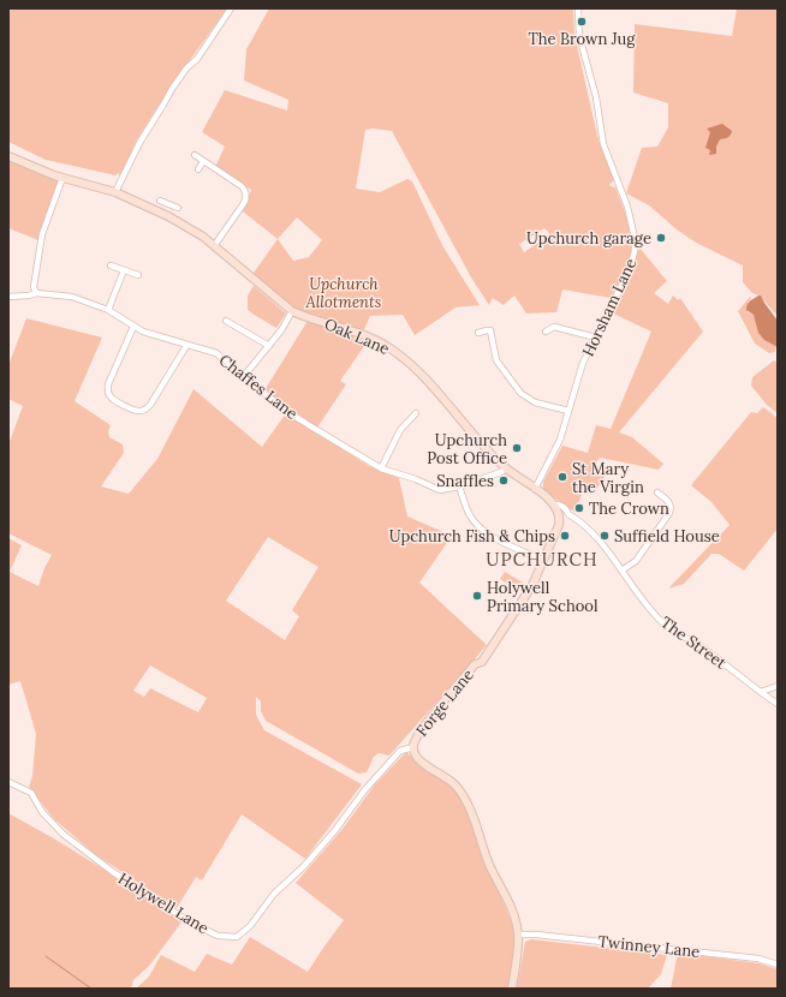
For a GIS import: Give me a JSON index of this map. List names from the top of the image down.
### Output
{
  "streets": {
    "street": [
      "Horsham Lane",
      "Oak Lane",
      "Chaffes Lane",
      "The Street",
      "Forge Lane",
      "Holywell Lane",
      "Twinney Lane"
    ]
  },
  "crossings": [
    ["Horsham Lane", "Oak Lane"],
    ["Oak Lane", "Chaffes Lane"],
    ["Oak Lane", "The Street"],
    ["Oak Lane", "Forge Lane"],
    ["Forge Lane", "Holywell Lane"],
    ["Forge Lane", "Twinney Lane"]
  ],
  "districts": ["UPCHURCH"],
  "parks": ["Upchurch Allotments"],
  "places": [
    "The Brown Jug",
    "Upchurch garage",
    "Upchurch Post Office",
    "St Mary the Virgin",
    "Snaffles",
    "The Crown",
    "Upchurch Fish & Chips",
    "Suffield House",
    "Holywell Primary School"
  ]
}
